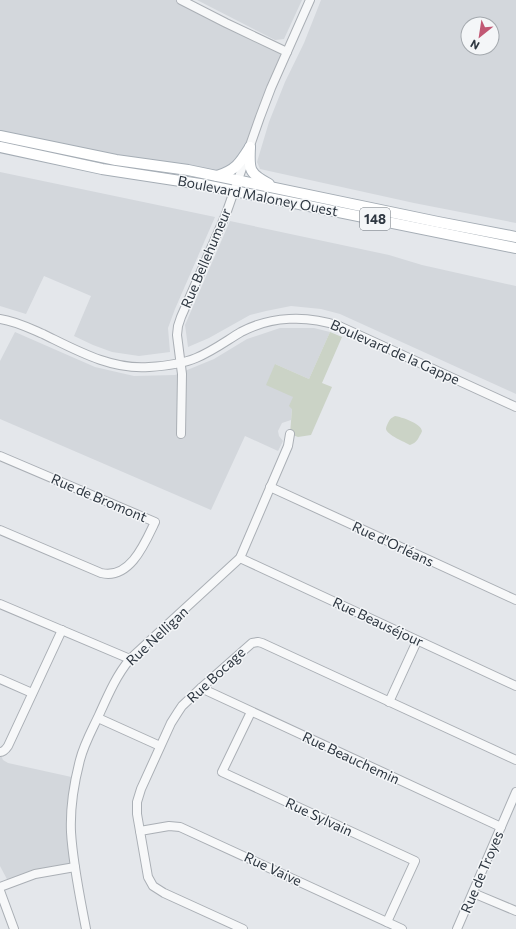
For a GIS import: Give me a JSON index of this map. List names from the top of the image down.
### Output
{
  "streets": {
    "main road": ["Boulevard Maloney Ouest", "148"],
    "street": [
      "Rue Bellehumeur",
      "Boulevard de la Gappe",
      "Rue de Bromont",
      "Rue d'Orléans",
      "Rue Beauséjour",
      "Rue Nelligan",
      "Rue Bocage",
      "Rue Beauchemin",
      "Rue Sylvain",
      "Rue Vaive",
      "Rue de Troyes"
    ]
  },
  "crossings": [
    ["Boulevard Maloney Ouest", "Rue Bellehumeur"],
    ["Rue Bellehumeur", "Boulevard de la Gappe"],
    ["Rue d'Orléans", "Rue Nelligan"],
    ["Rue Beauséjour", "Rue Nelligan"],
    ["Rue Bocage", "Rue Beauchemin"],
    ["Rue Bocage", "Rue Vaive"],
    ["Rue Beauchemin", "Rue Sylvain"],
    ["Rue Beauchemin", "Rue de Troyes"],
    ["Rue Sylvain", "Rue Vaive"]
  ],
  "north": "bottom left"
}
